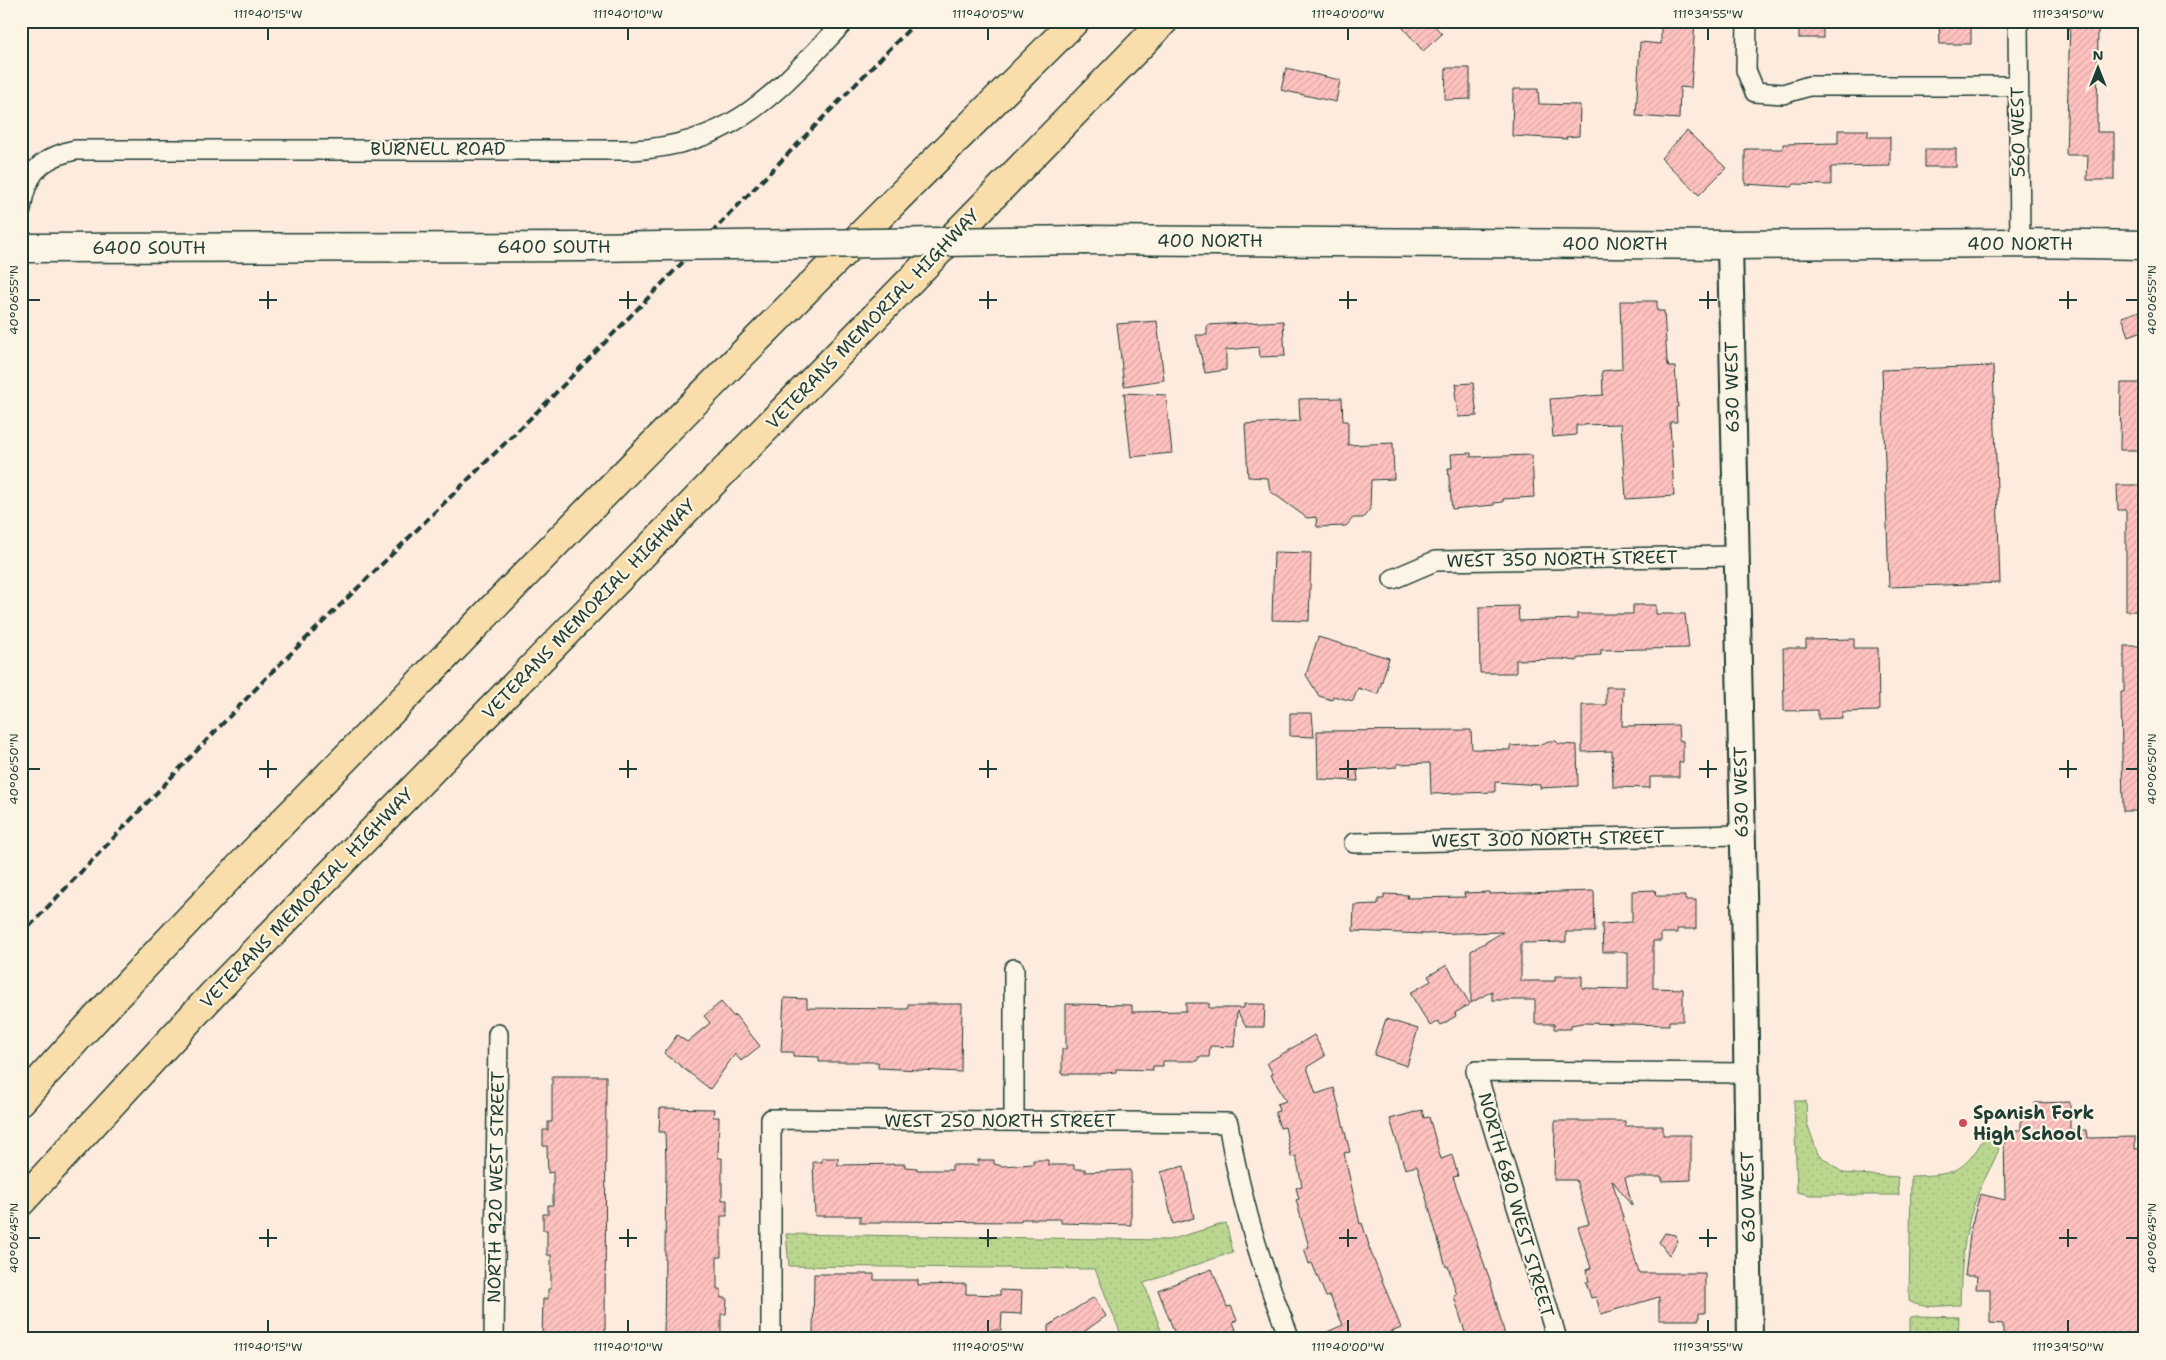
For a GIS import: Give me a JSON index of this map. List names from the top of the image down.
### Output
{
  "streets": {
    "highway": ["VETERANS MEMORIAL HIGHWAY"],
    "main road": ["400 NORTH", "6400 SOUTH"],
    "street": [
      "560 WEST",
      "BURNELL ROAD",
      "630 WEST",
      "WEST 350 NORTH STREET",
      "WEST 300 NORTH STREET",
      "WEST 250 NORTH STREET",
      "NORTH 920 WEST STREET",
      "NORTH 680 WEST STREET"
    ]
  },
  "crossings": [
    ["560 WEST", "400 NORTH"],
    ["400 NORTH", "6400 SOUTH"],
    ["400 NORTH", "630 WEST"],
    ["630 WEST", "WEST 350 NORTH STREET"],
    ["630 WEST", "WEST 300 NORTH STREET"],
    ["630 WEST", "NORTH 680 WEST STREET"]
  ],
  "places": ["Spanish Fork High School"],
  "north": "top",
  "coordinates": [
    "111°40'15\"W",
    "111°40'10\"W",
    "111°40'05\"W",
    "111°40'00\"W",
    "111°39'55\"W",
    "111°39'50\"W",
    "40°06'55\"N",
    "40°06'50\"N",
    "40°06'45\"N"
  ]
}
